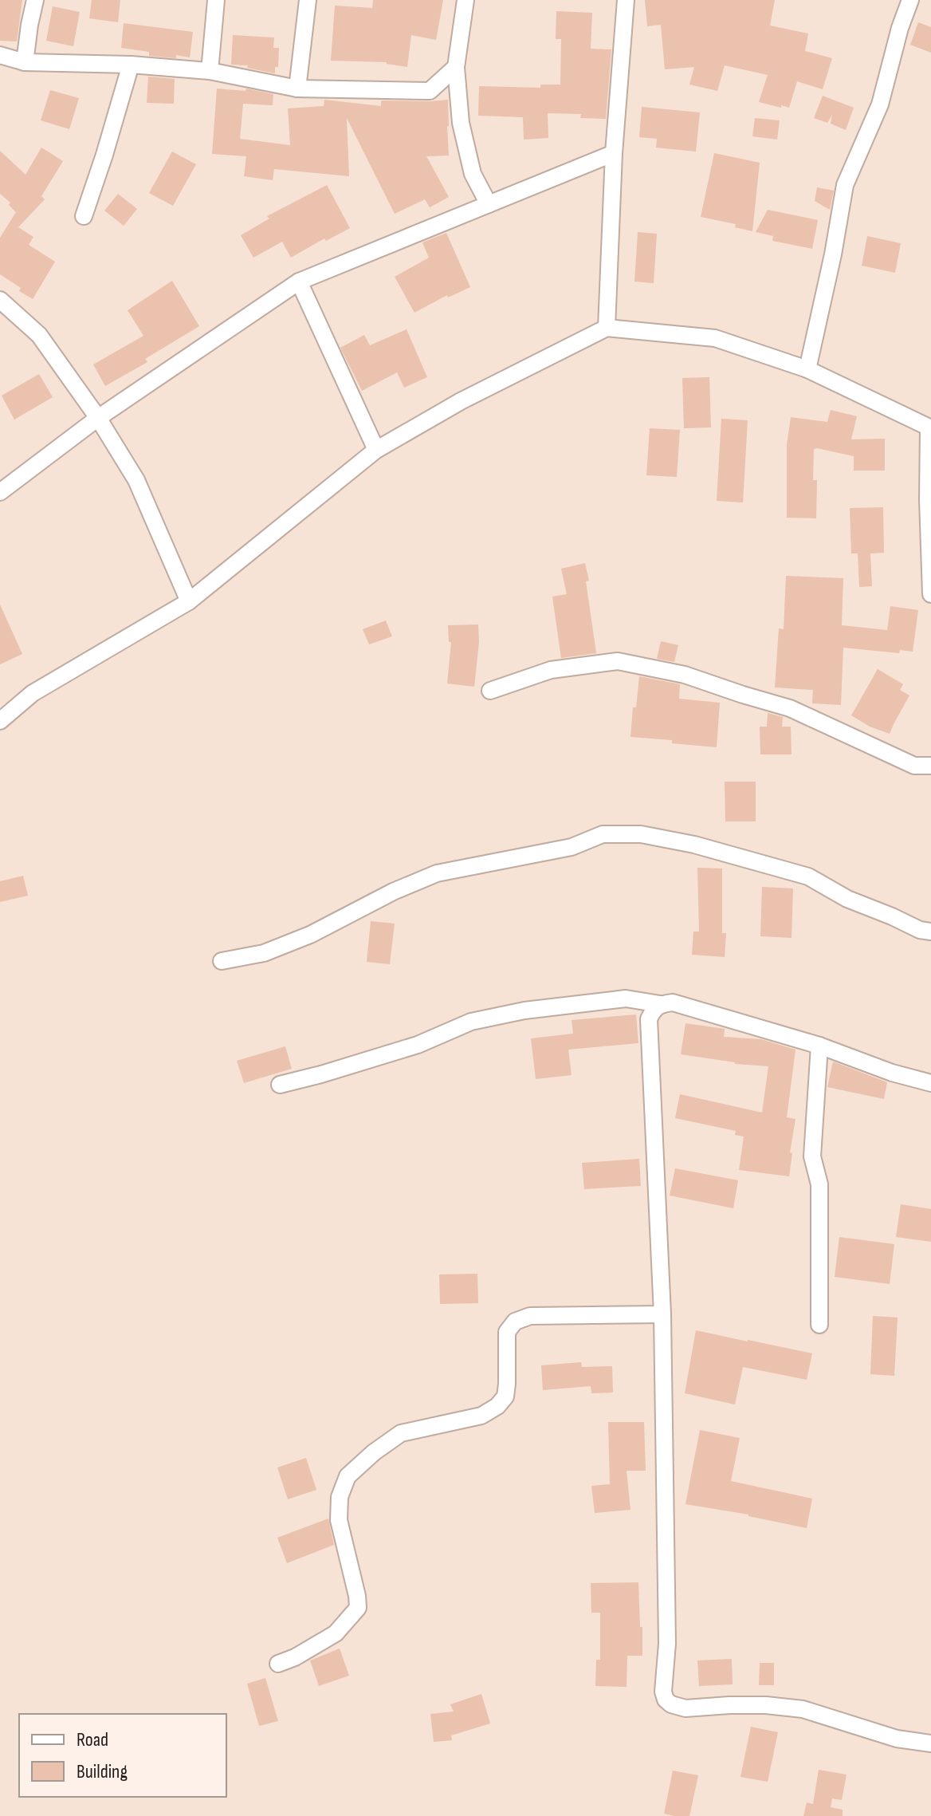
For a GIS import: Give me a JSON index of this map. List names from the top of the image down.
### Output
{
  "legend": ["Road", "Building"]
}
